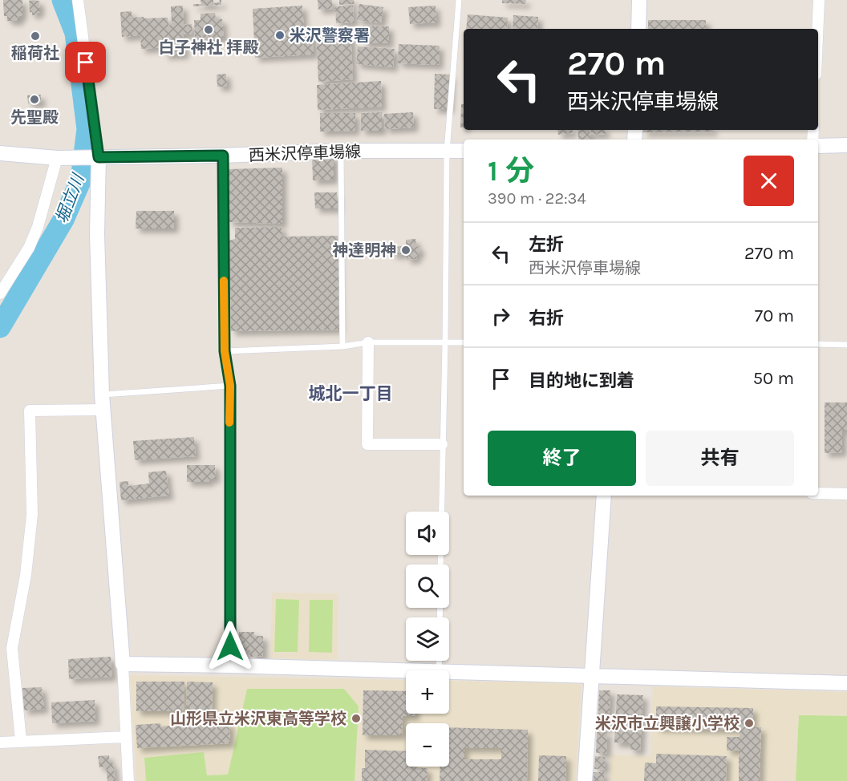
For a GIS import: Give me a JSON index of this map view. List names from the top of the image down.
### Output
{
  "streets": {
    "street": ["西米沢停車場線"]
  },
  "districts": ["城北一丁目"],
  "water": ["堀立川"],
  "places": [
    "白子神社 拝殿",
    "米沢警察署",
    "稲荷社",
    "先聖殿",
    "神達明神",
    "山形県立米沢東高等学校",
    "米沢市立興譲小学校"
  ],
  "page": {
    "turn": ["270 m", "西米沢停車場線"],
    "heading": ["1 分", "390 m · 22:34"],
    "list": [
      {
        "name": "左折",
        "note": "西米沢停車場線",
        "value": "270 m"
      },
      {
        "name": "右折",
        "value": "70 m"
      },
      {
        "name": "目的地に到着",
        "value": "50 m"
      }
    ],
    "buttons": ["終了", "共有"],
    "map_buttons": ["+", "−"]
  }
}
